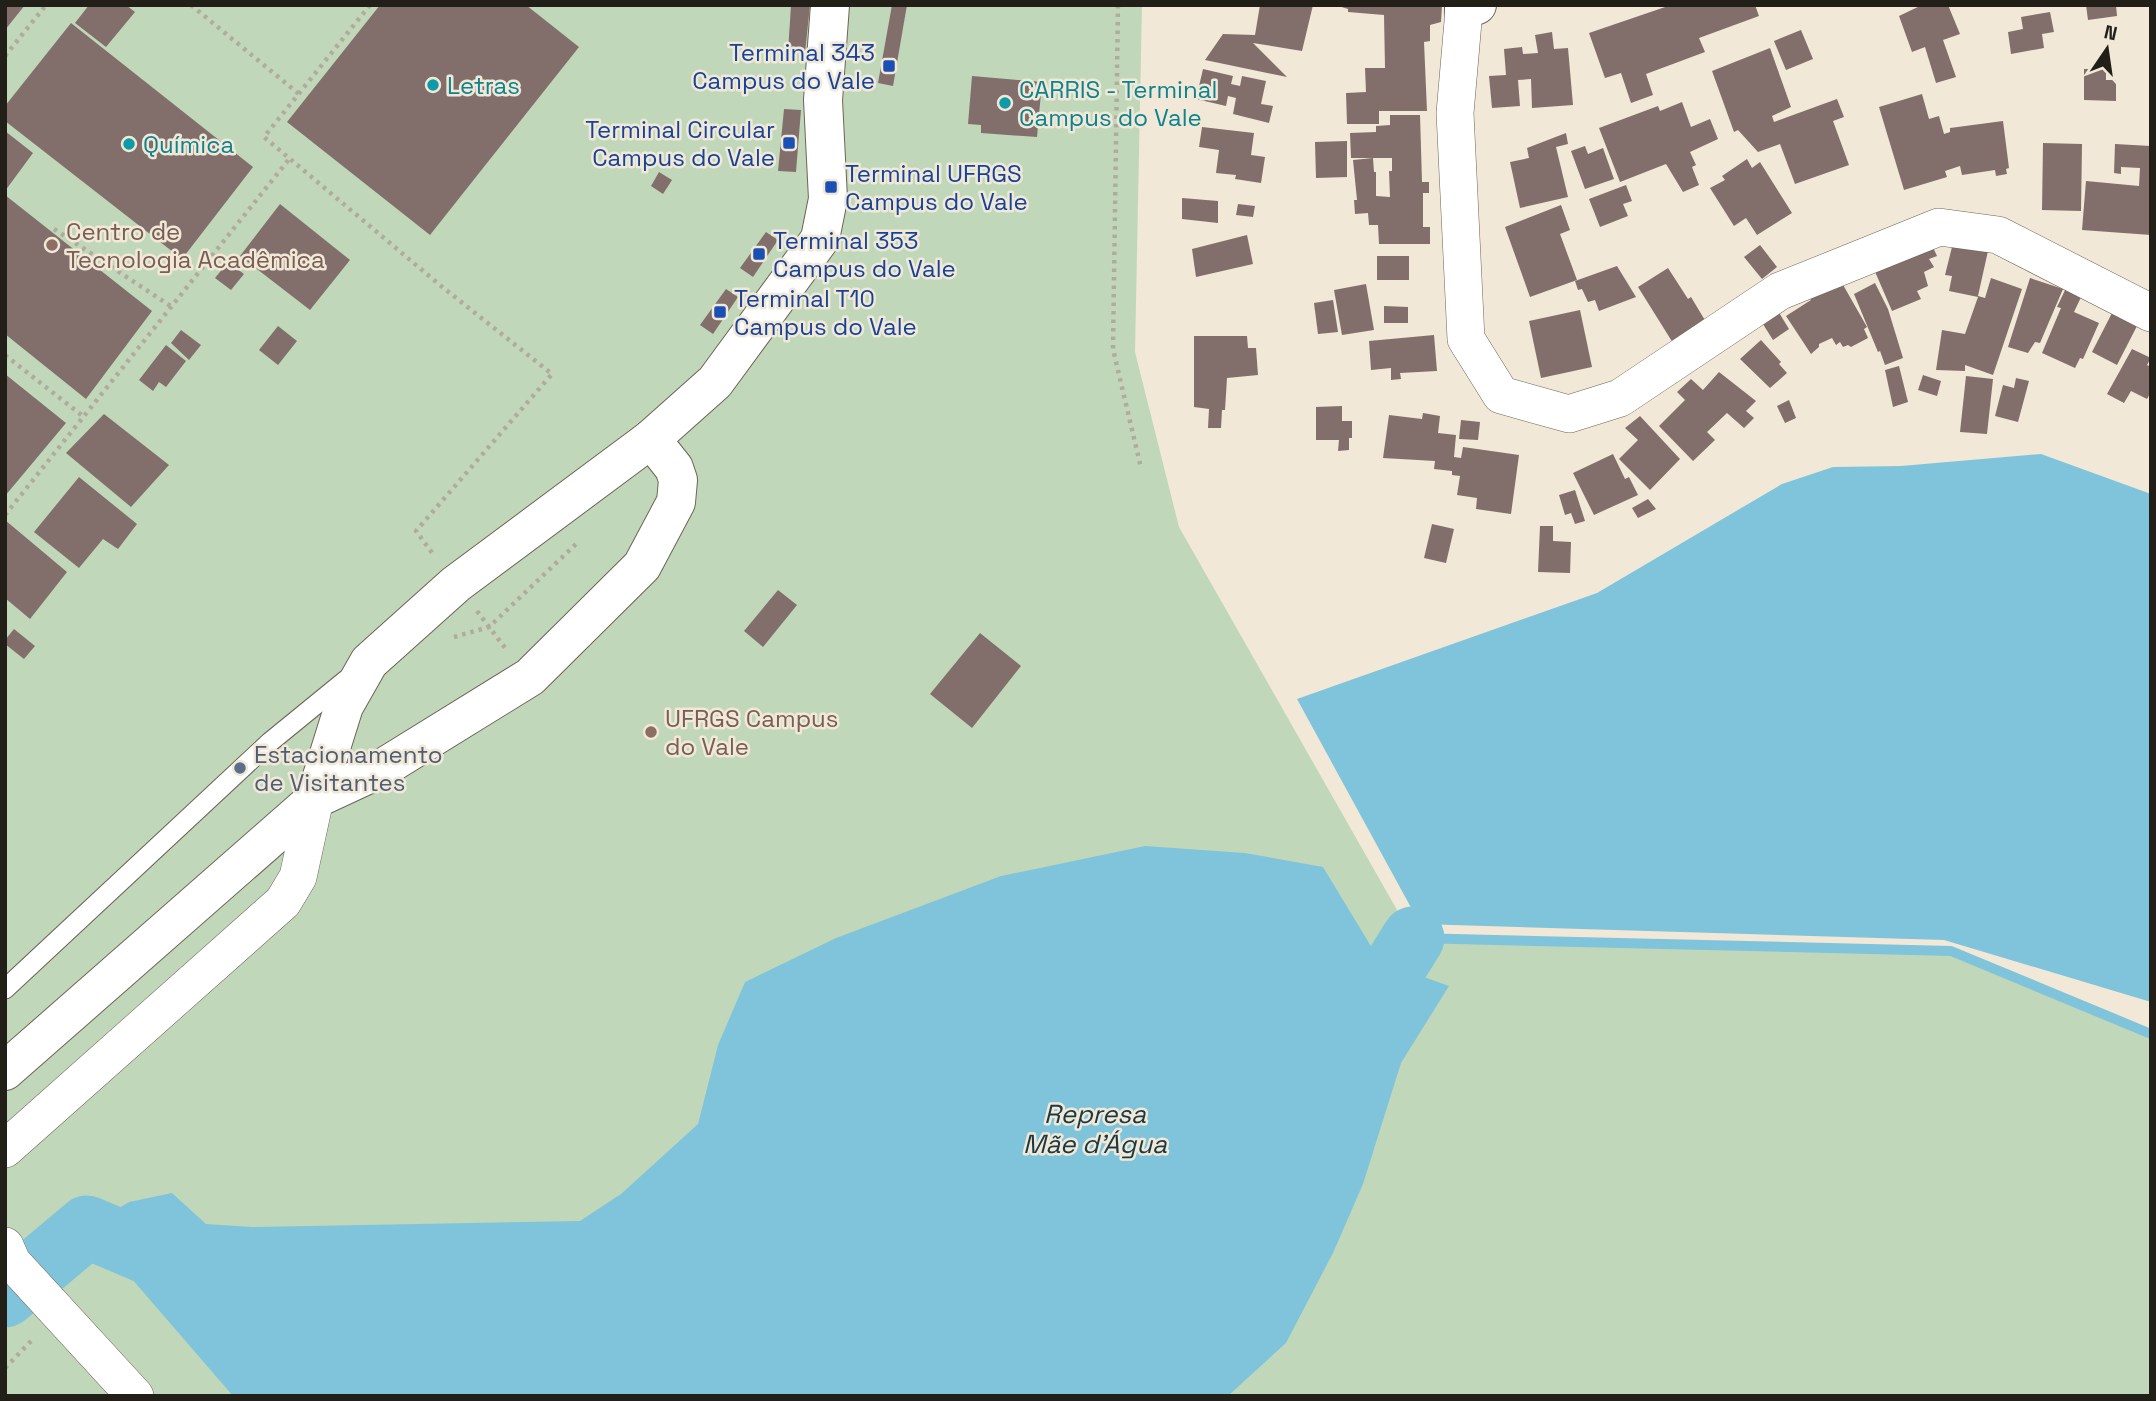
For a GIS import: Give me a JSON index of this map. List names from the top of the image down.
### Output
{
  "water": ["Represa Mãe d'Água"],
  "places": {
    "transit": [
      "Terminal 343 Campus do Vale",
      "Terminal Circular Campus do Vale",
      "Terminal UFRGS Campus do Vale",
      "Terminal 353 Campus do Vale",
      "Terminal T10 Campus do Vale"
    ],
    "other": [
      "Letras",
      "CARRIS - Terminal Campus do Vale",
      "Química",
      "Centro de Tecnologia Acadêmica",
      "UFRGS Campus do Vale",
      "Estacionamento de Visitantes"
    ]
  },
  "north": "top"
}
